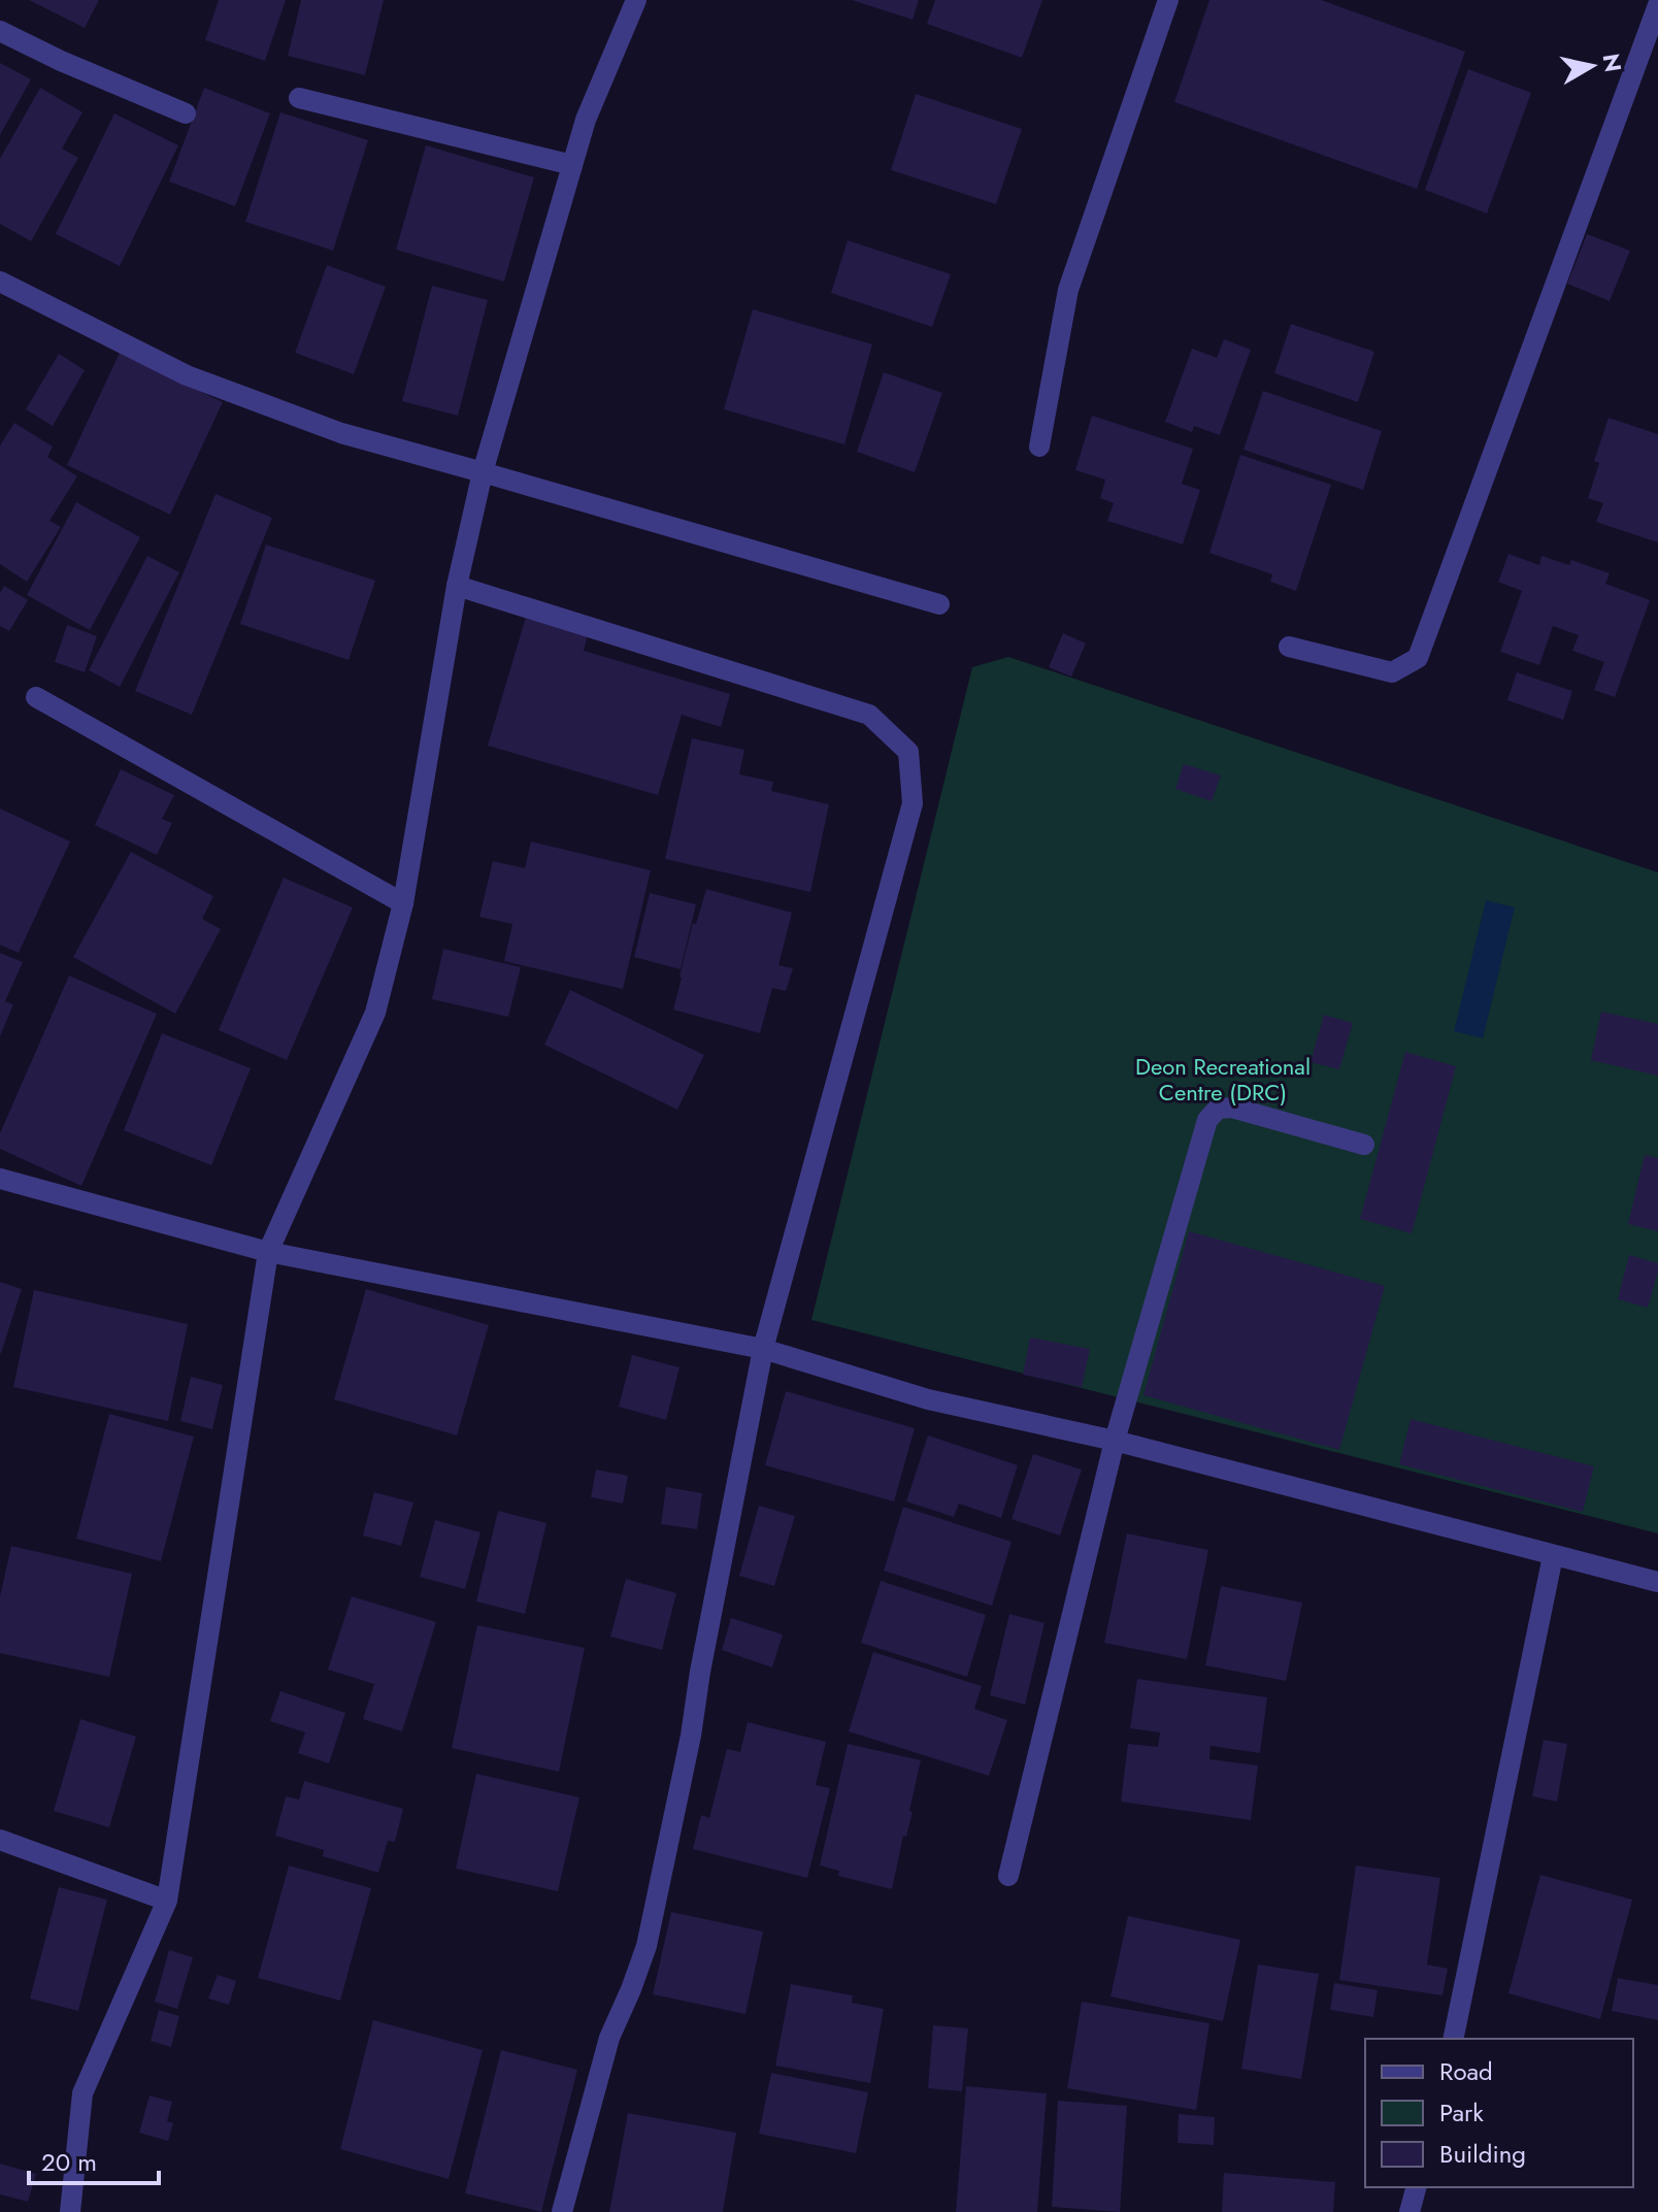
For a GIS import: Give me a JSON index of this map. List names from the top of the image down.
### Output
{
  "parks": ["Deon Recreational Centre (DRC)"],
  "legend": ["Road", "Park", "Building"],
  "scale_bar": "20 m",
  "north": "right"
}
